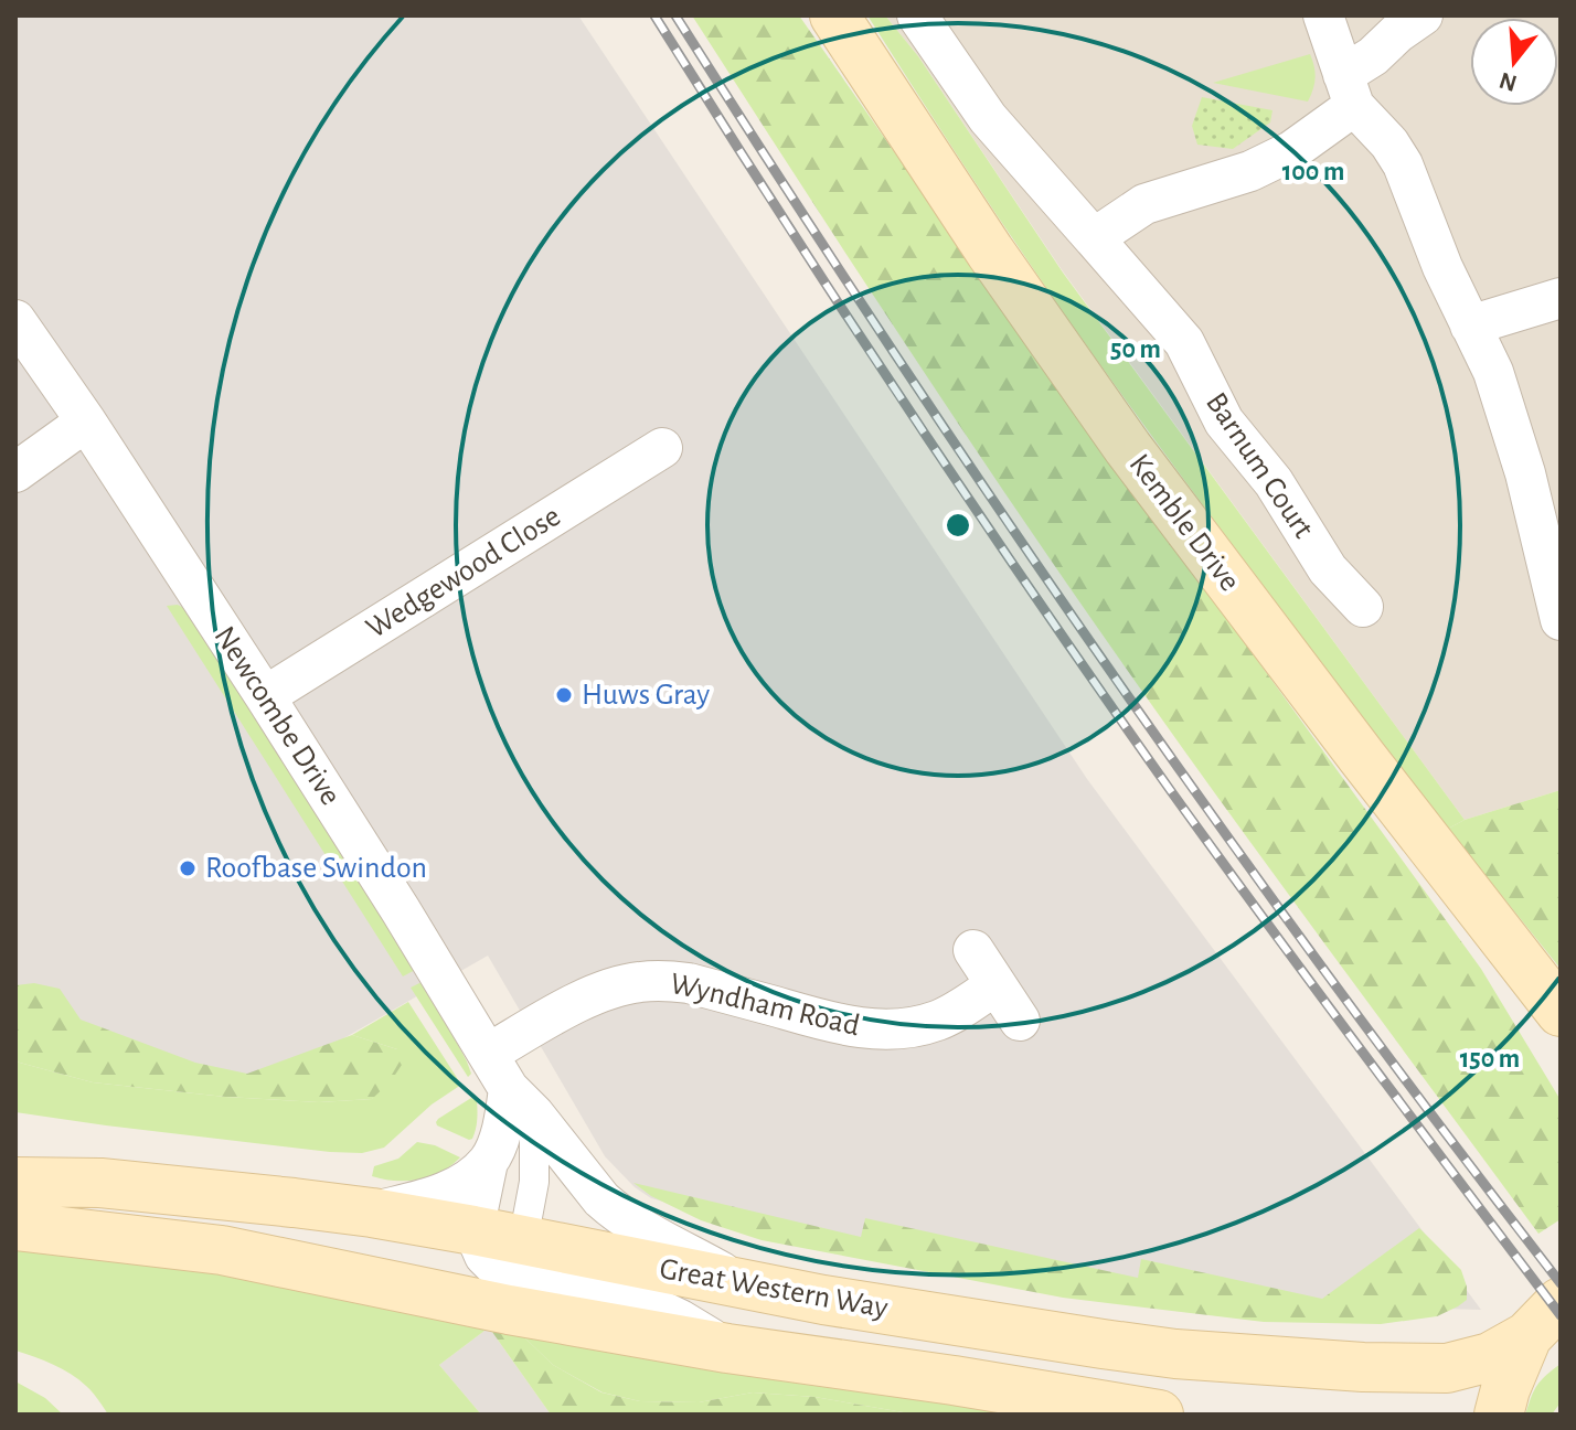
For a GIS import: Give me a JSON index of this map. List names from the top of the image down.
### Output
{
  "streets": {
    "main road": ["Kemble Drive", "Great Western Way"],
    "street": [
      "Barnum Court",
      "Wedgewood Close",
      "Newcombe Drive",
      "Wyndham Road"
    ]
  },
  "crossings": [
    ["Wedgewood Close", "Newcombe Drive"],
    ["Newcombe Drive", "Wyndham Road"],
    ["Newcombe Drive", "Great Western Way"]
  ],
  "places": ["Huws Gray", "Roofbase Swindon"],
  "north": "bottom",
  "rings": ["100 m", "50 m", "150 m"]
}
